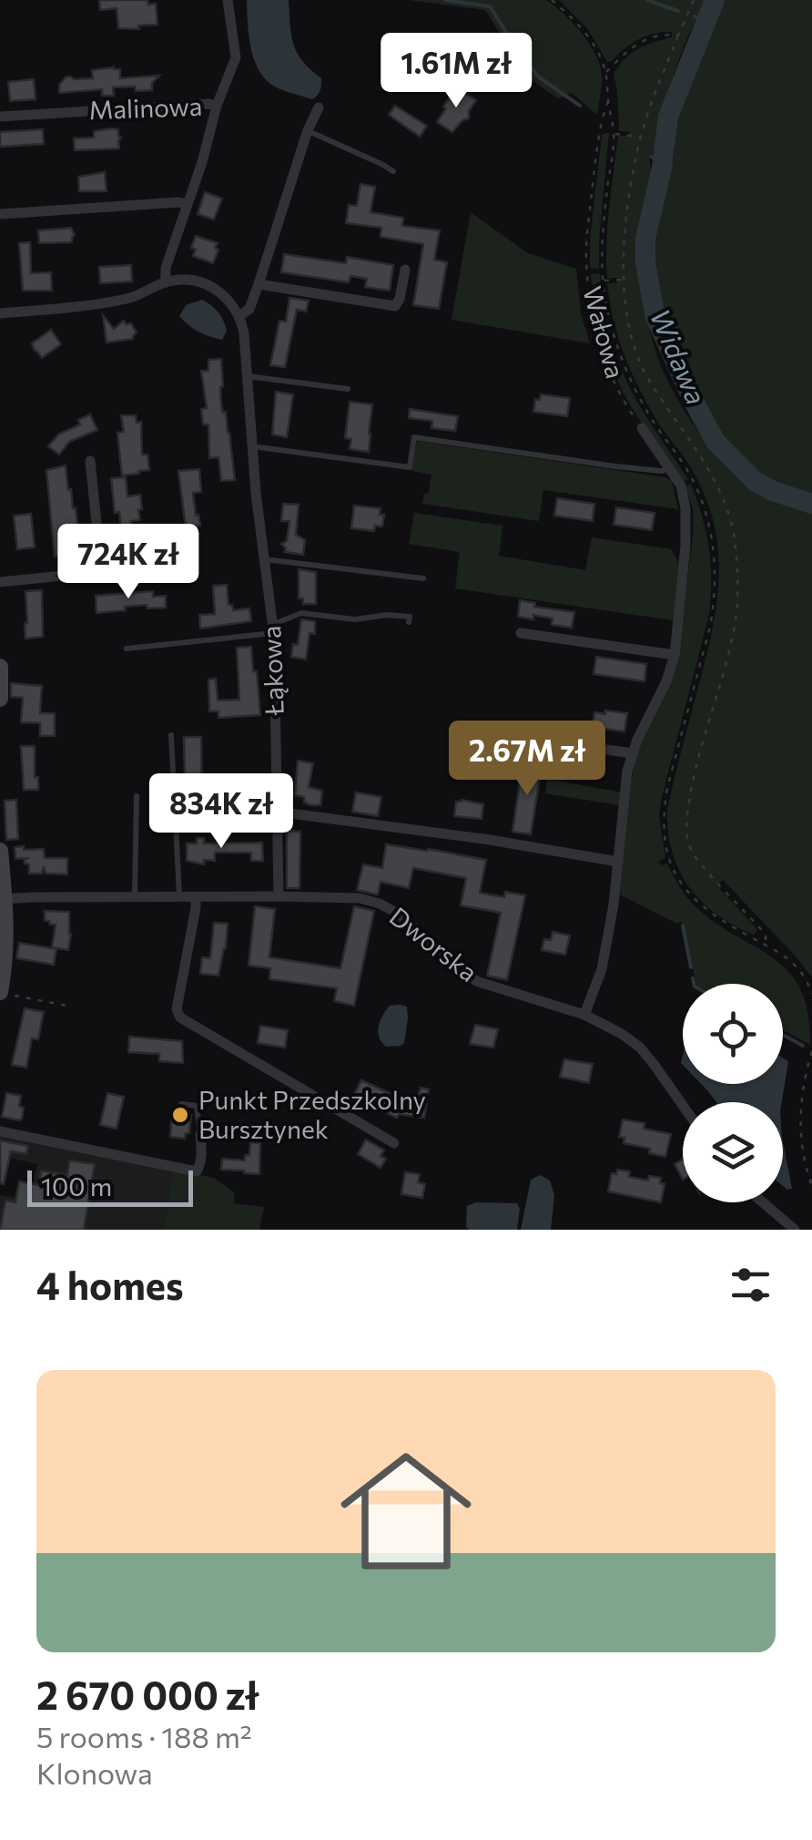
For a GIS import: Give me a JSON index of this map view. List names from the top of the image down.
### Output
{
  "streets": {
    "street": ["Malinowa", "Łąkowa", "Dworska"],
    "path": ["Wałowa"]
  },
  "crossings": [
    ["Łąkowa", "Dworska"]
  ],
  "water": ["Widawa"],
  "places": ["Punkt Przedszkolny Bursztynek"],
  "scale_bar": "100 m",
  "page": {
    "price": [
      "1.61M zł",
      "724K zł",
      "2.67M zł",
      "834K zł"
    ],
    "scale": "100 m",
    "heading": "4 homes",
    "list": [
      {
        "name": "2 670 000 zł",
        "note": "5 rooms · 188 m² · Klonowa"
      }
    ]
  }
}
